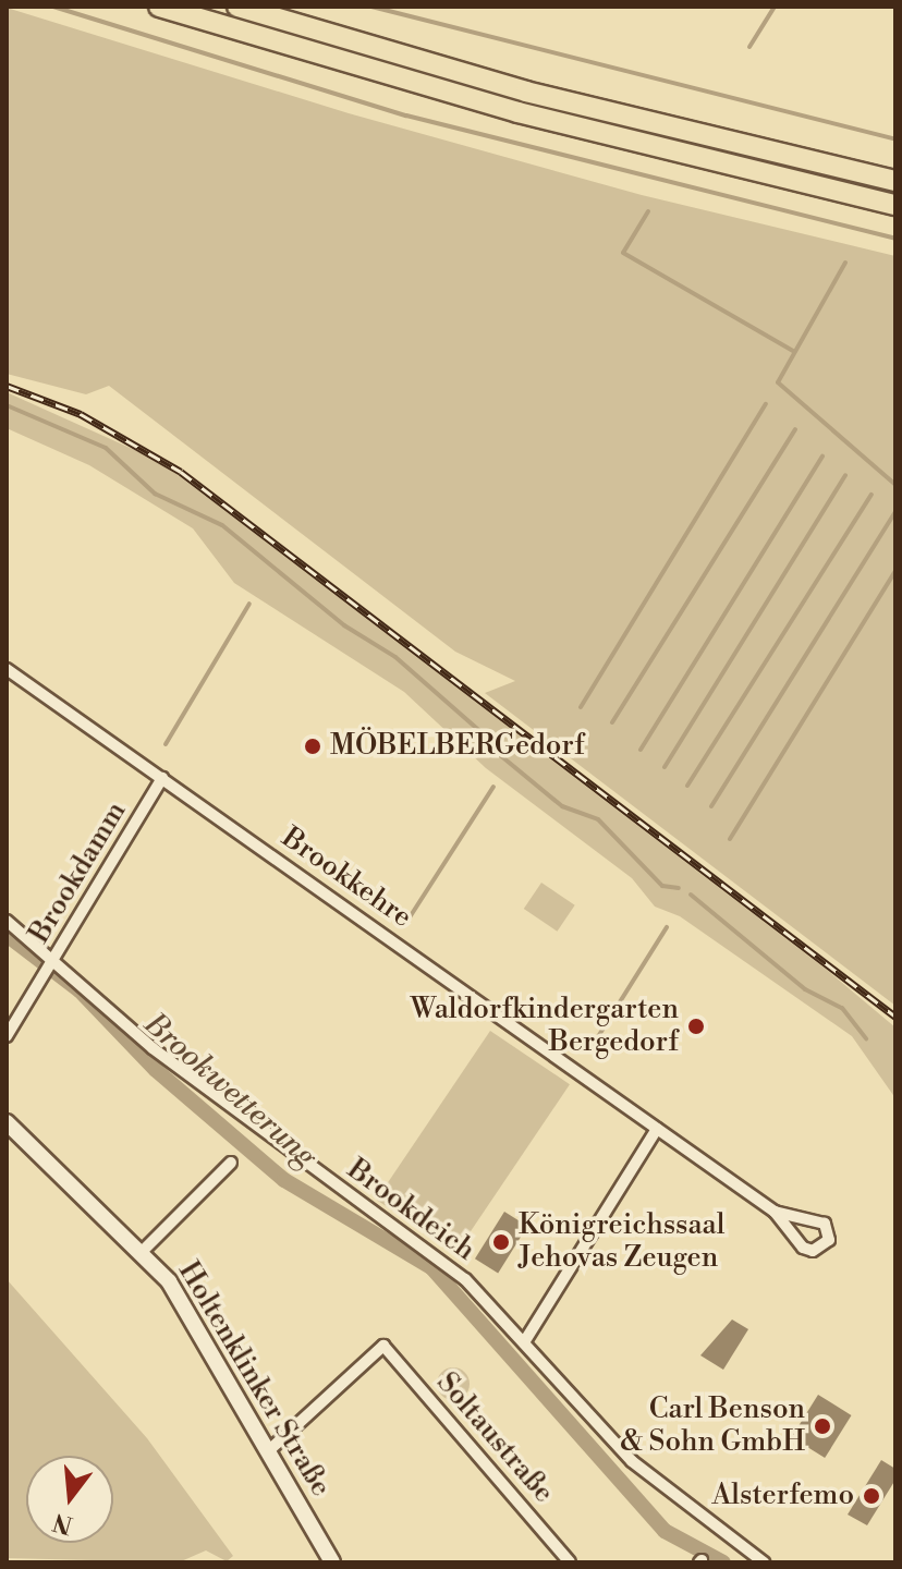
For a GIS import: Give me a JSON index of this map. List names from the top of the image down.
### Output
{
  "streets": {
    "main road": ["Holtenklinker Straße"],
    "street": [
      "Brookdamm",
      "Brookkehre",
      "Brookdeich",
      "Soltaustraße"
    ]
  },
  "crossings": [
    ["Brookdamm", "Brookkehre"],
    ["Brookdamm", "Brookdeich"],
    ["Holtenklinker Straße", "Soltaustraße"]
  ],
  "water": ["Brookwetterung"],
  "places": [
    "MÖBELBERGedorf",
    "Waldorfkindergarten Bergedorf",
    "Königreichssaal Jehovas Zeugen",
    "Carl Benson & Sohn GmbH",
    "Alsterfemo"
  ],
  "north": "bottom"
}
